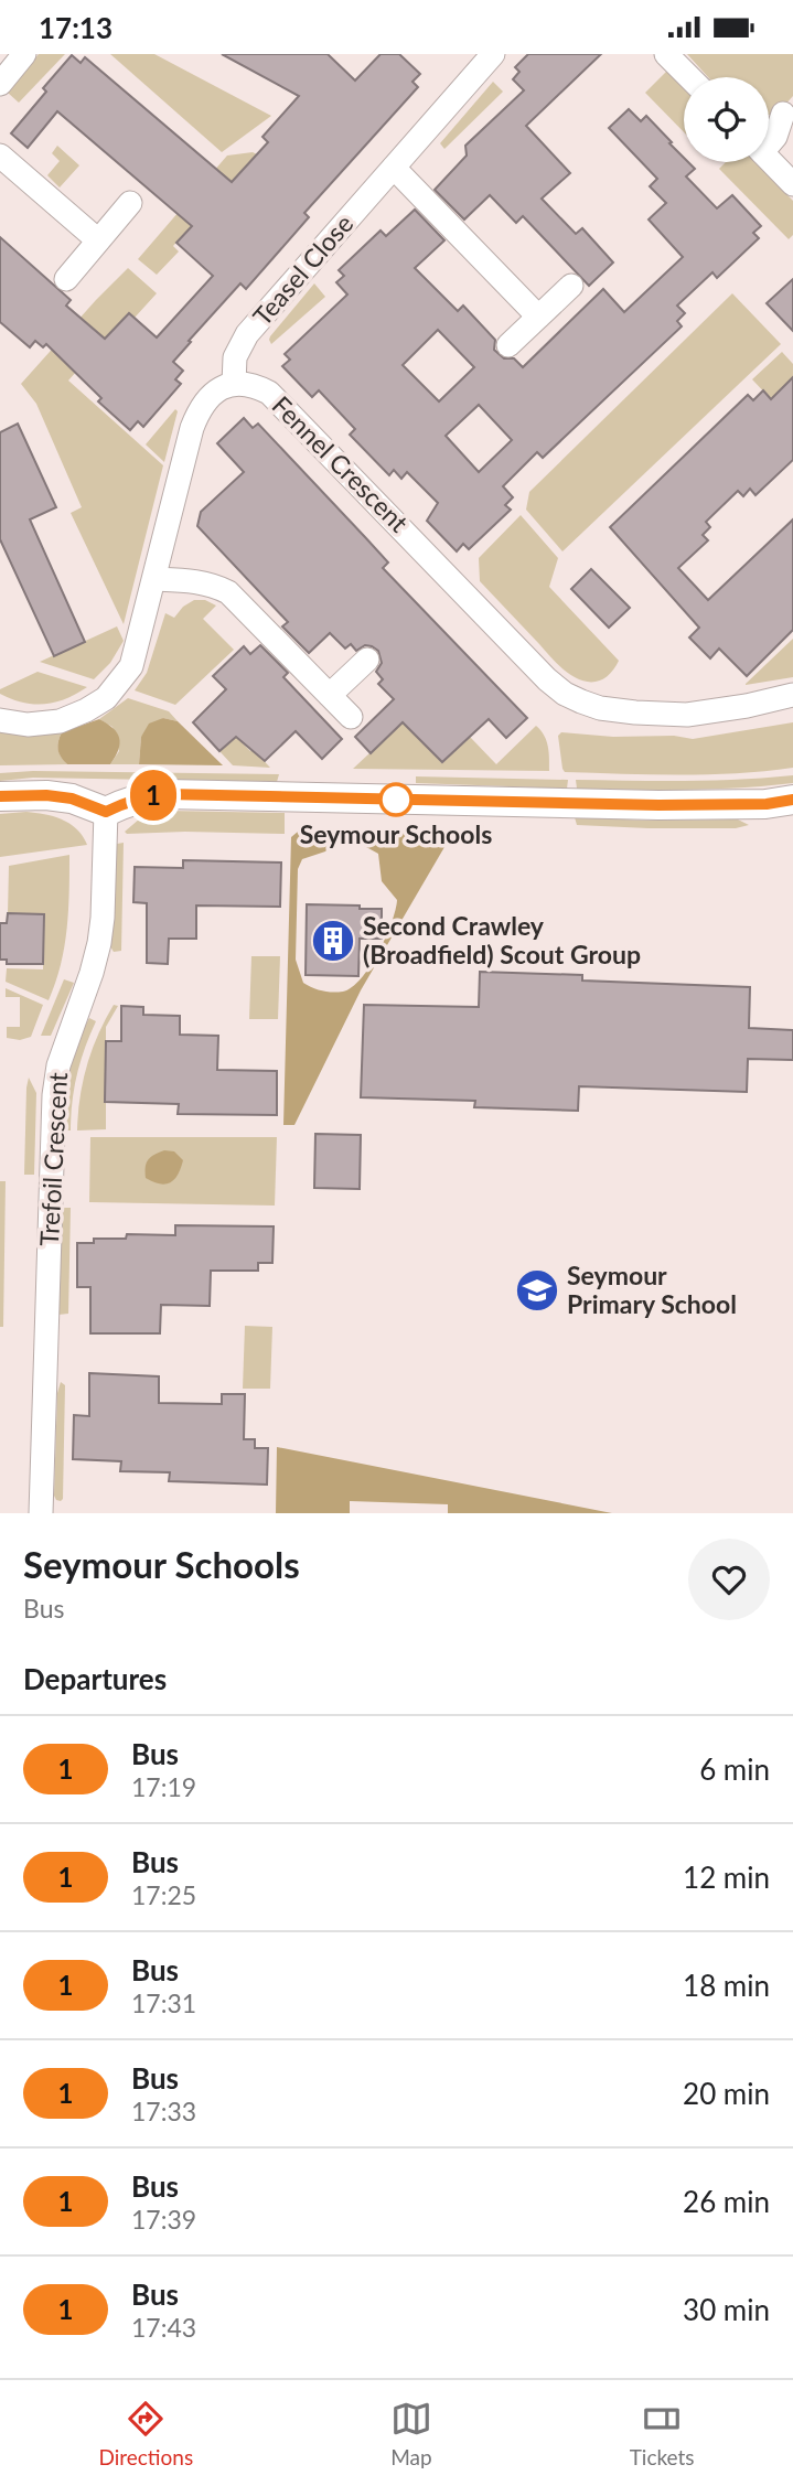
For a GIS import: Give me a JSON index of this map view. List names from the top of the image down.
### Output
{
  "streets": {
    "street": ["Teasel Close", "Fennel Crescent", "Trefoil Crescent"]
  },
  "crossings": [
    ["Teasel Close", "Fennel Crescent"]
  ],
  "places": {
    "other": ["Seymour Schools"],
    "building": ["Second Crawley (Broadfield) Scout Group"],
    "school or university": ["Seymour Primary School"]
  },
  "lines": ["bus line 1"],
  "page": {
    "status": "17:13",
    "on_map": "1",
    "heading": [
      ["Seymour Schools", "Bus"],
      "Departures"
    ],
    "list": [
      {
        "mark": "1",
        "name": "Bus",
        "note": "17:19",
        "value": "6 min"
      },
      {
        "mark": "1",
        "name": "Bus",
        "note": "17:25",
        "value": "12 min"
      },
      {
        "mark": "1",
        "name": "Bus",
        "note": "17:31",
        "value": "18 min"
      },
      {
        "mark": "1",
        "name": "Bus",
        "note": "17:33",
        "value": "20 min"
      },
      {
        "mark": "1",
        "name": "Bus",
        "note": "17:39",
        "value": "26 min"
      },
      {
        "mark": "1",
        "name": "Bus",
        "note": "17:43",
        "value": "30 min"
      }
    ],
    "tabs": ["Directions", "Map", "Tickets"]
  }
}
